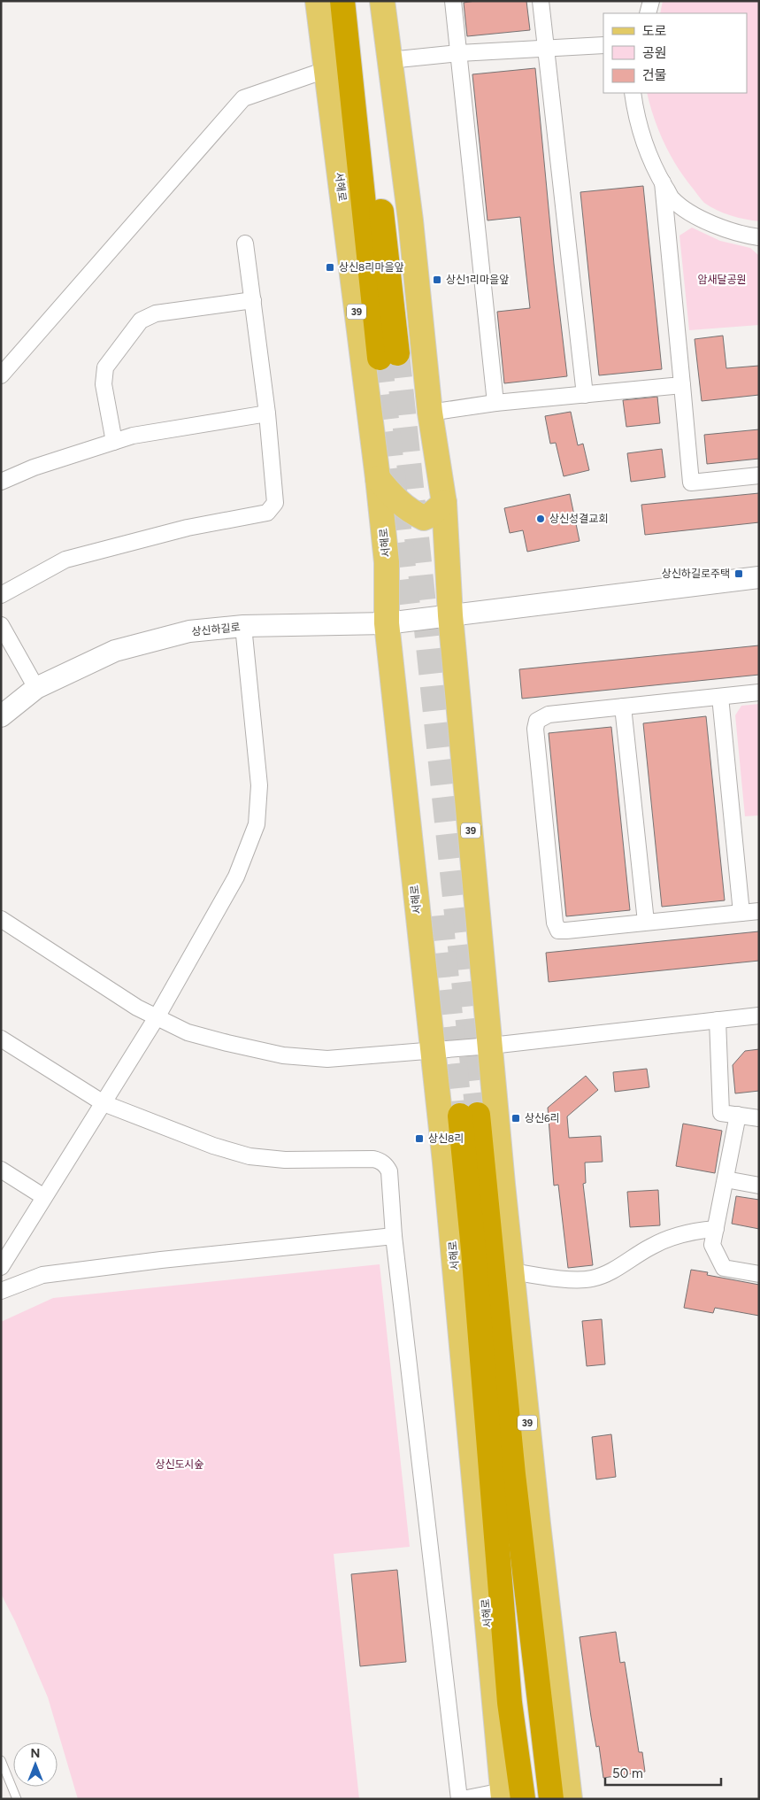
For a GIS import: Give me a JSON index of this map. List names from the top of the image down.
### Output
{
  "streets": {
    "highway": ["서해로", "39"],
    "street": ["상신하길로"]
  },
  "crossings": [
    ["서해로", "상신하길로"]
  ],
  "parks": ["암새달공원", "상신도시숲"],
  "places": {
    "transit": [
      "상신8리마을앞",
      "상신1리마을앞",
      "상신하길로주택",
      "상신6리",
      "상신8리"
    ],
    "other": ["상신성결교회"]
  },
  "legend": ["도로", "공원", "건물"],
  "scale_bar": "50 m",
  "north": "top"
}
